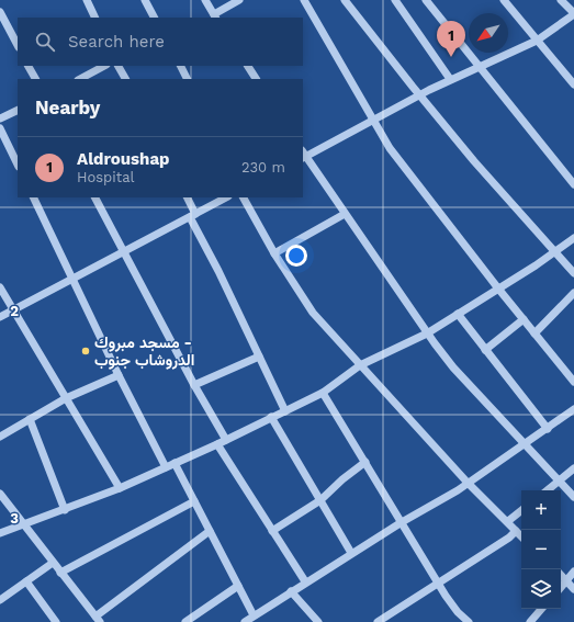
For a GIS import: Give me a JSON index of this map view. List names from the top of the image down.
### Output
{
  "places": ["مسجد مبروك - الدروشاب جنوب"],
  "north": "bottom left",
  "page": {
    "search": "Search here",
    "pins": "1",
    "heading": "Nearby",
    "list": [
      {
        "mark": "1",
        "name": "Aldroushap",
        "note": "Hospital",
        "value": "230 m"
      }
    ],
    "map_buttons": ["+", "−"]
  },
  "grid": {
    "rows": ["2", "3"]
  }
}
